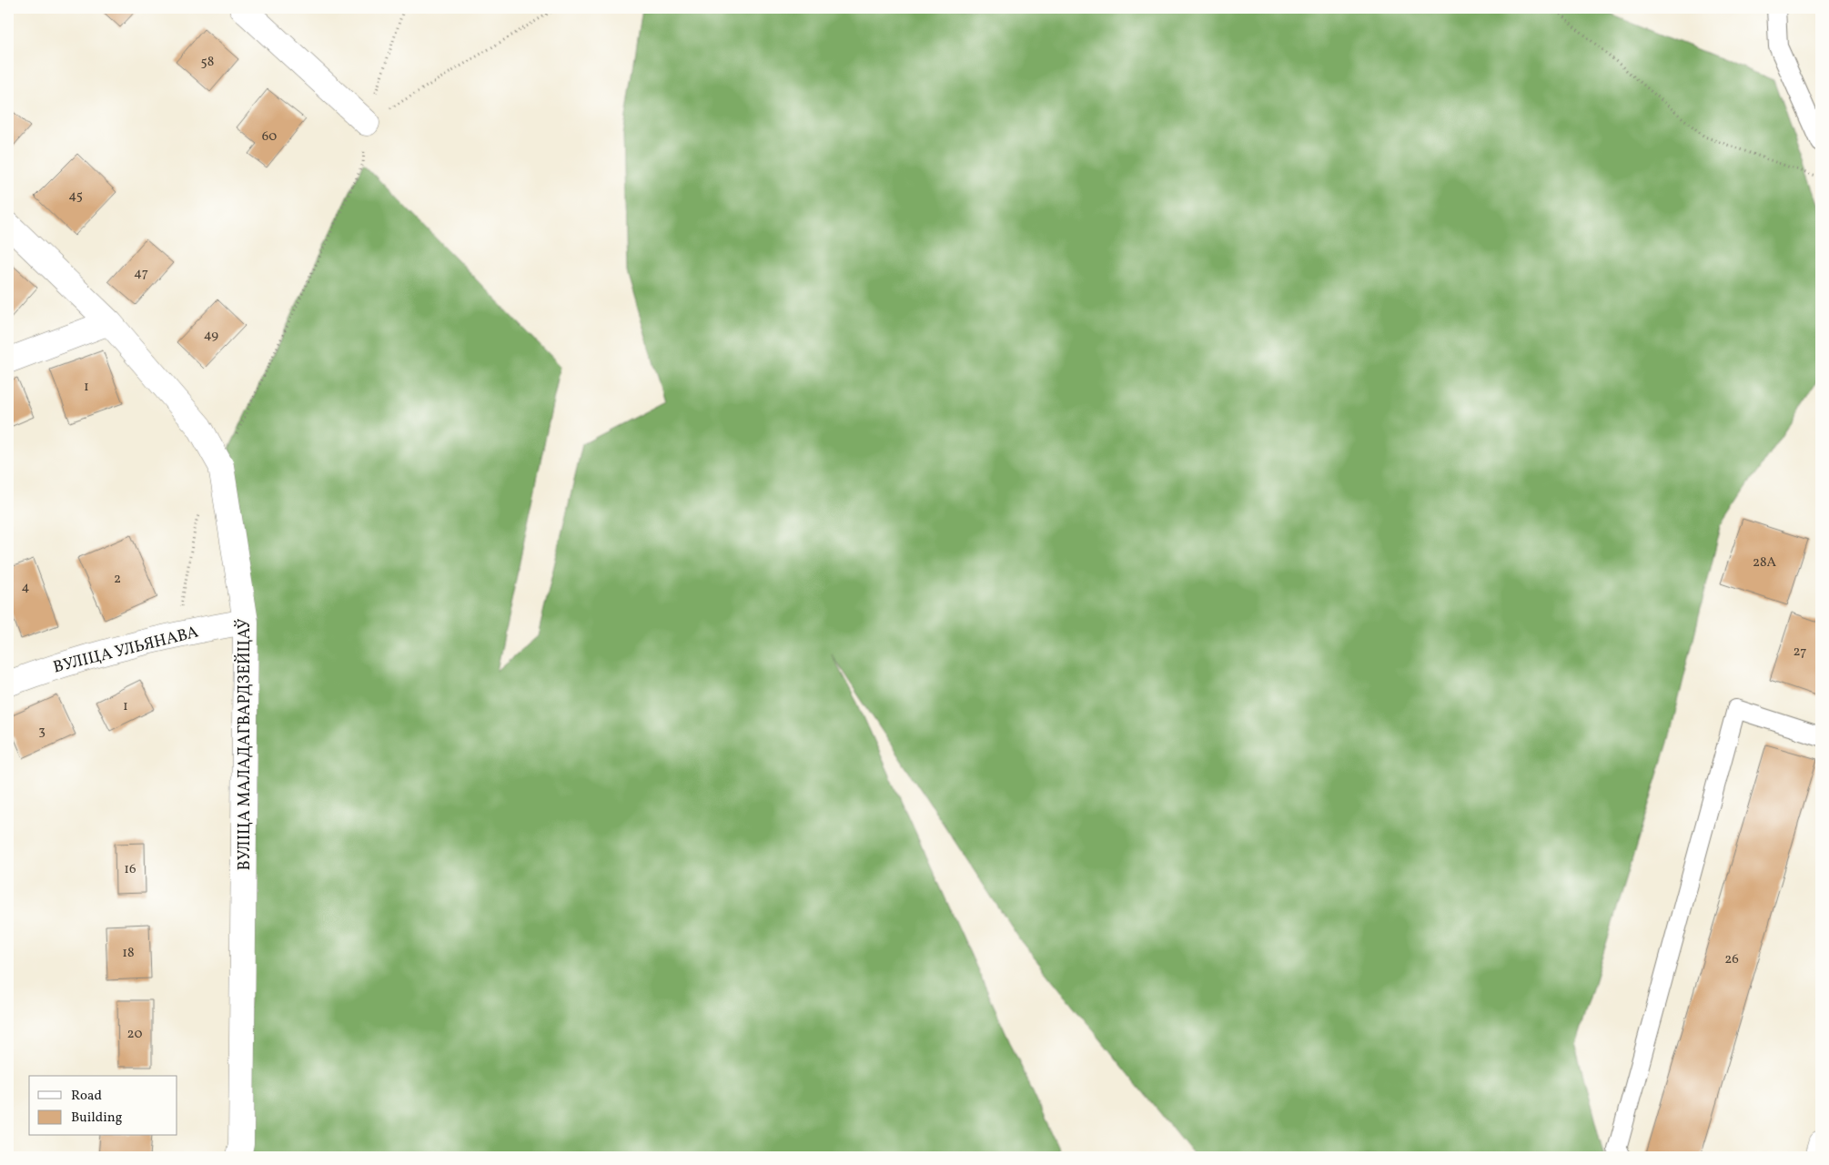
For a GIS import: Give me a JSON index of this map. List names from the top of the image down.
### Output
{
  "streets": {
    "street": ["ВУЛІЦА УЛЬЯНАВА", "ВУЛІЦА МАЛАДАГВАРДЗЕЙЦАЎ"]
  },
  "crossings": [
    ["ВУЛІЦА УЛЬЯНАВА", "ВУЛІЦА МАЛАДАГВАРДЗЕЙЦАЎ"]
  ],
  "house_numbers": [
    "58",
    "60",
    "45",
    "47",
    "49",
    "1",
    "28А",
    "2",
    "4",
    "27",
    "1",
    "3",
    "16",
    "18",
    "26",
    "20"
  ],
  "legend": ["Road", "Building"]
}
